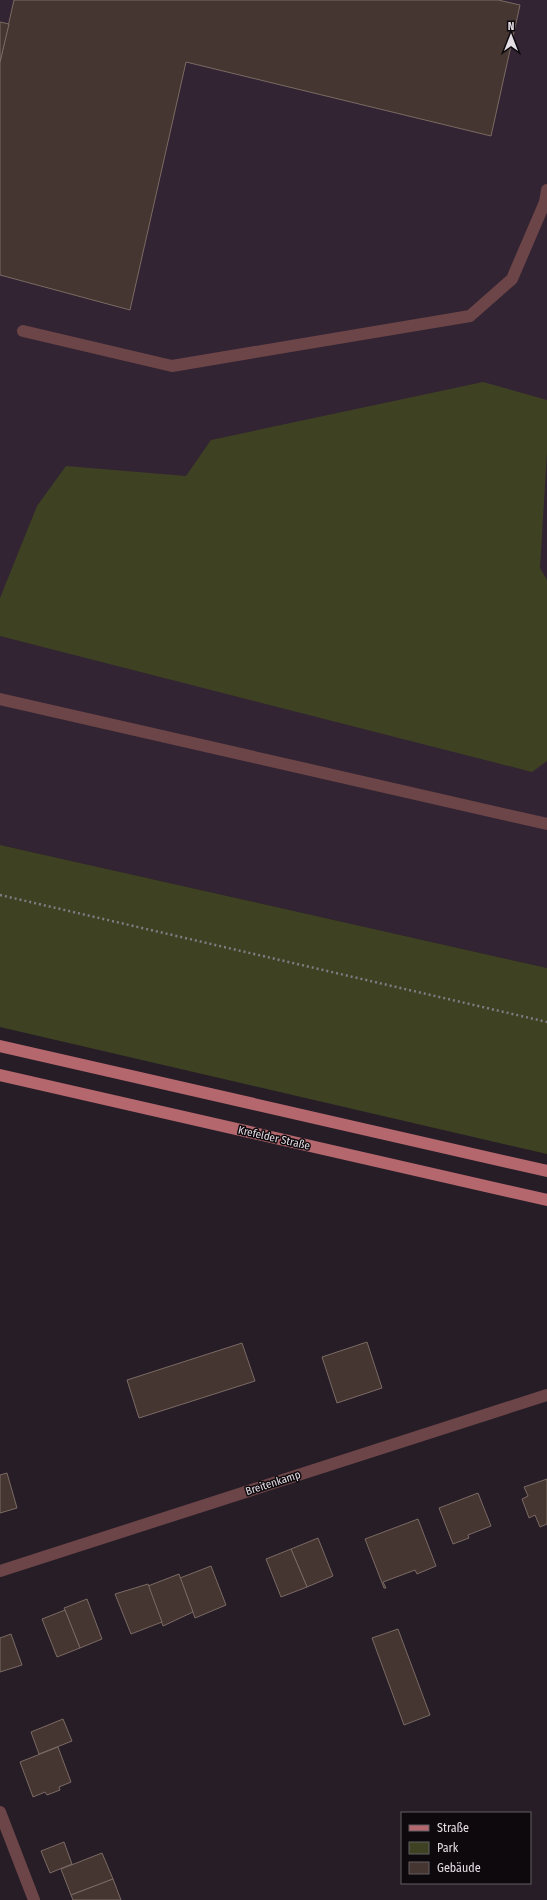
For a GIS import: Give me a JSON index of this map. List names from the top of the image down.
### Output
{
  "streets": {
    "main road": ["Krefelder Straße"],
    "street": ["Breitenkamp"]
  },
  "legend": ["Straße", "Park", "Gebäude"],
  "north": "top"
}
